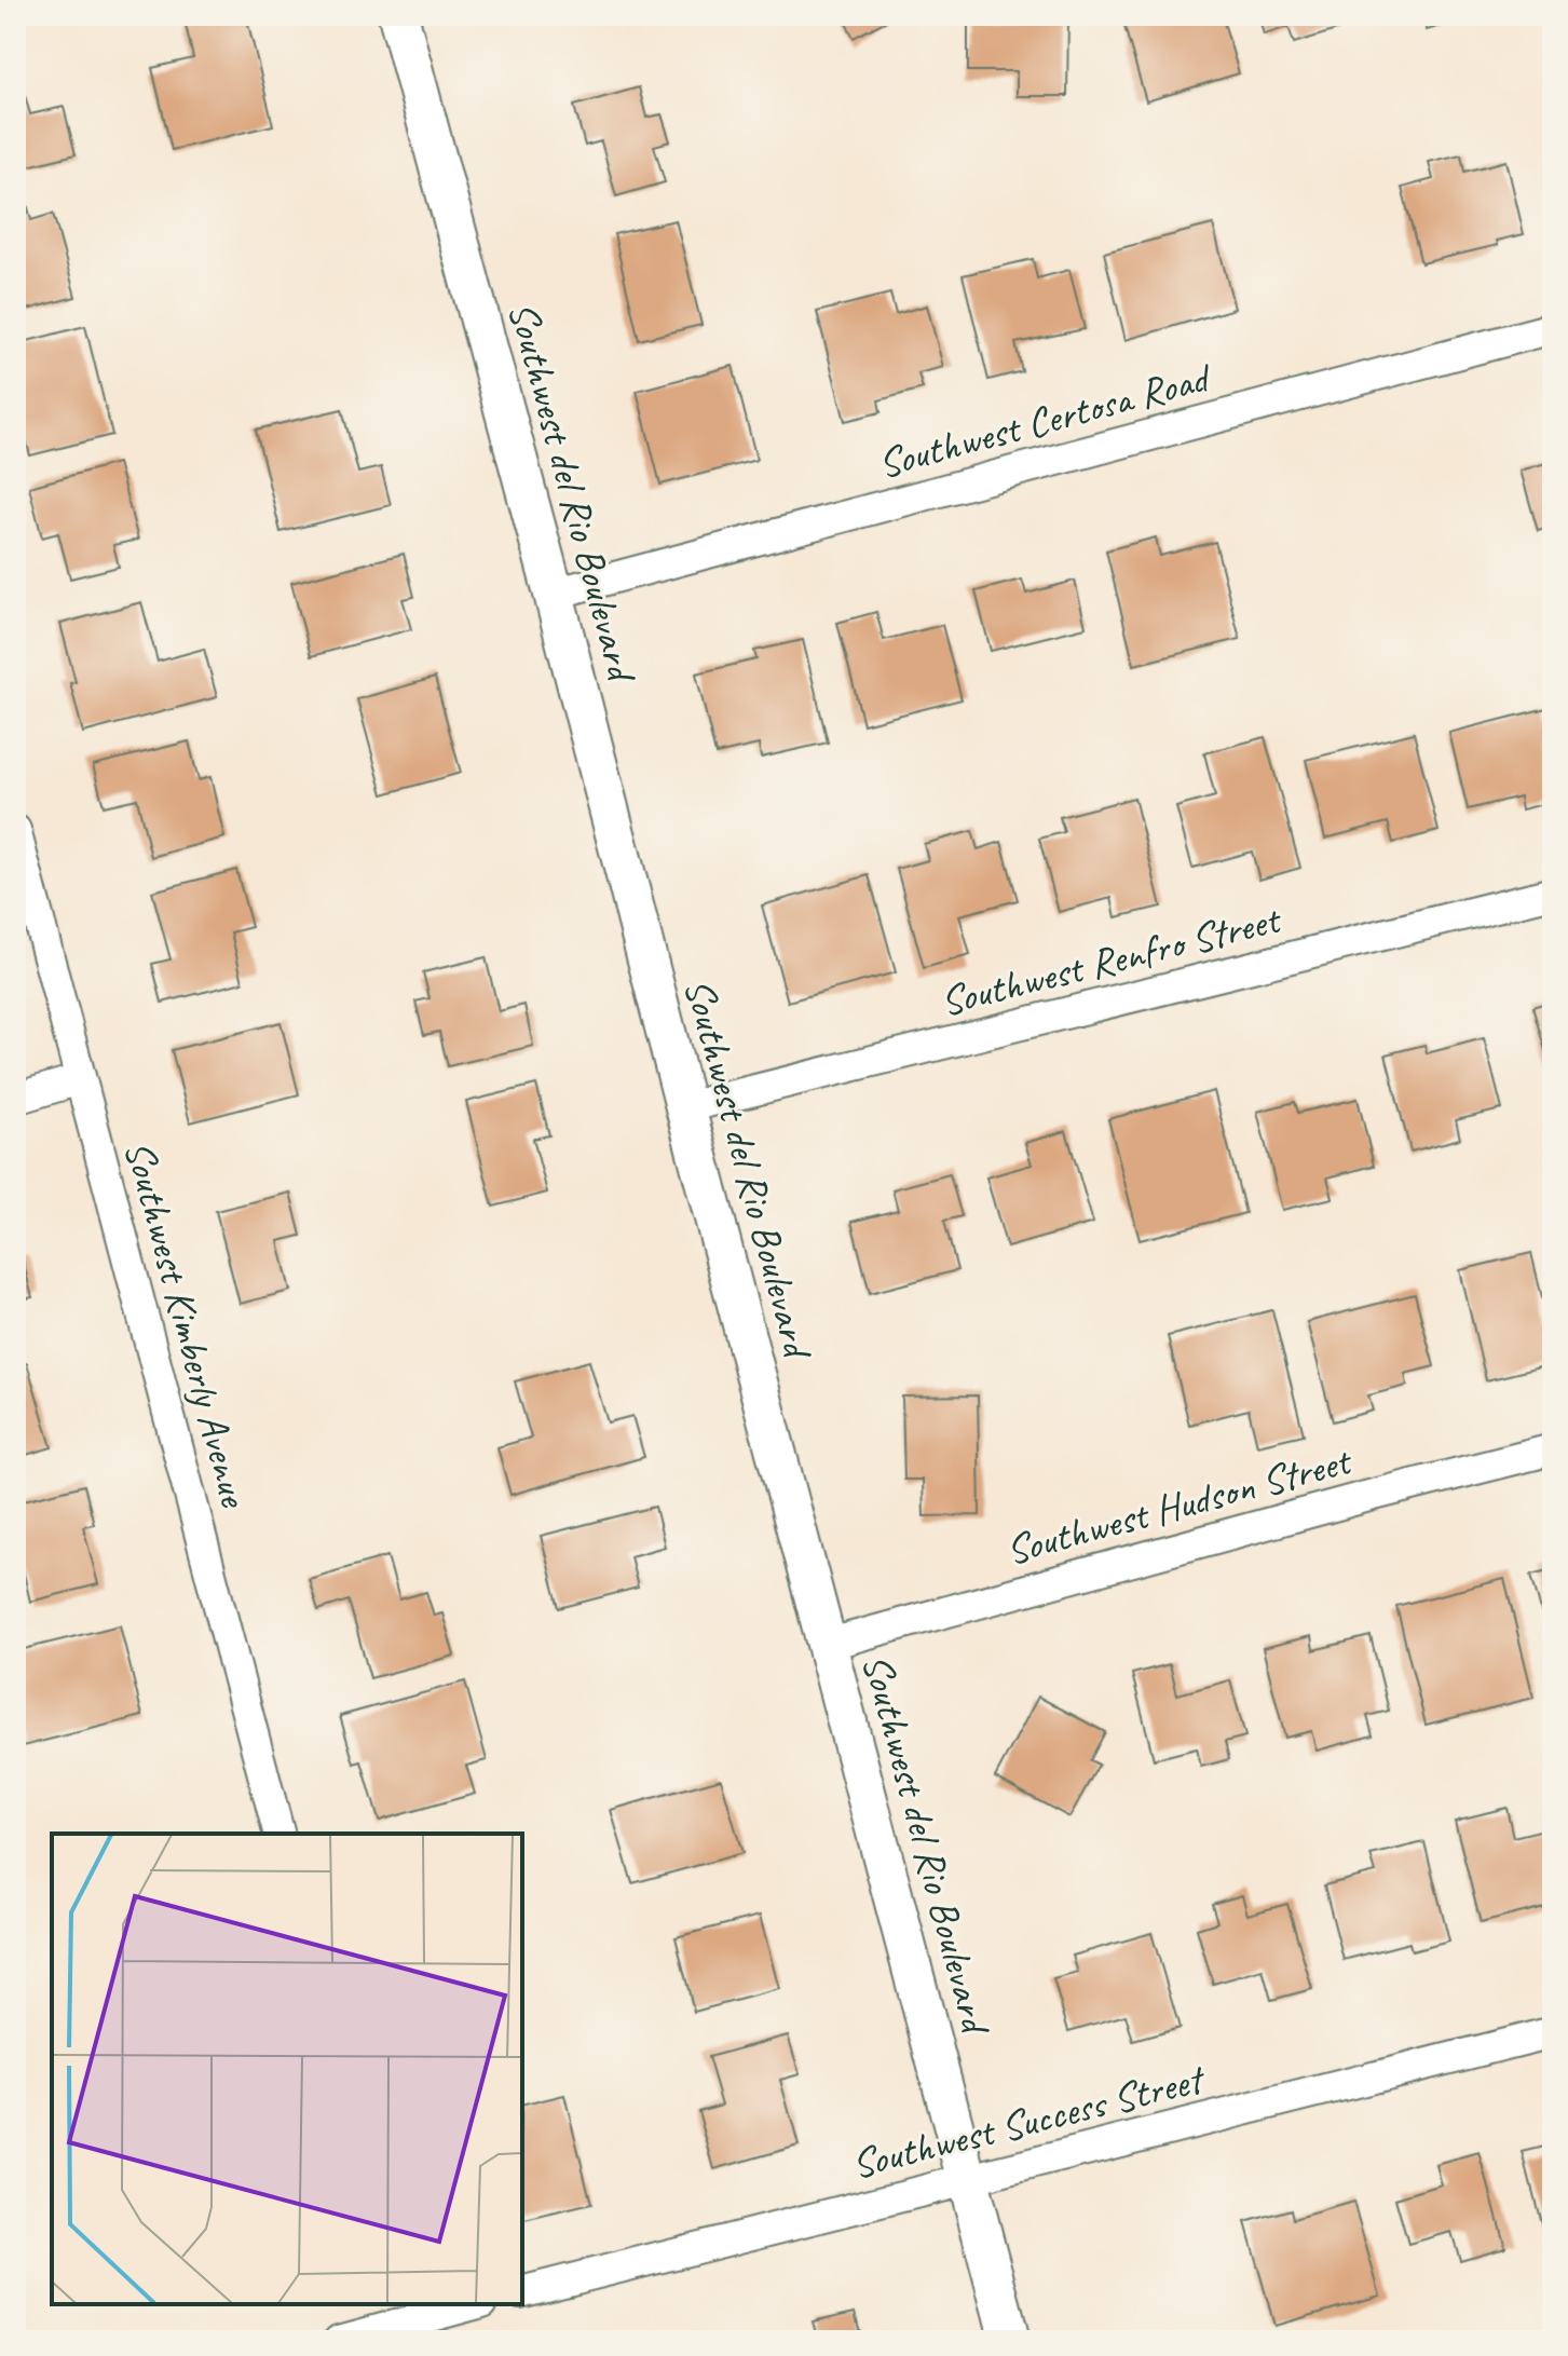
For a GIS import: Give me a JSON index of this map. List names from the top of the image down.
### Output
{
  "streets": {
    "street": [
      "Southwest Certosa Road",
      "Southwest del Rio Boulevard",
      "Southwest Renfro Street",
      "Southwest Kimberly Avenue",
      "Southwest Hudson Street",
      "Southwest Success Street"
    ]
  },
  "crossings": [
    ["Southwest Certosa Road", "Southwest del Rio Boulevard"],
    ["Southwest del Rio Boulevard", "Southwest Renfro Street"],
    ["Southwest del Rio Boulevard", "Southwest Hudson Street"],
    ["Southwest del Rio Boulevard", "Southwest Success Street"]
  ]
}
